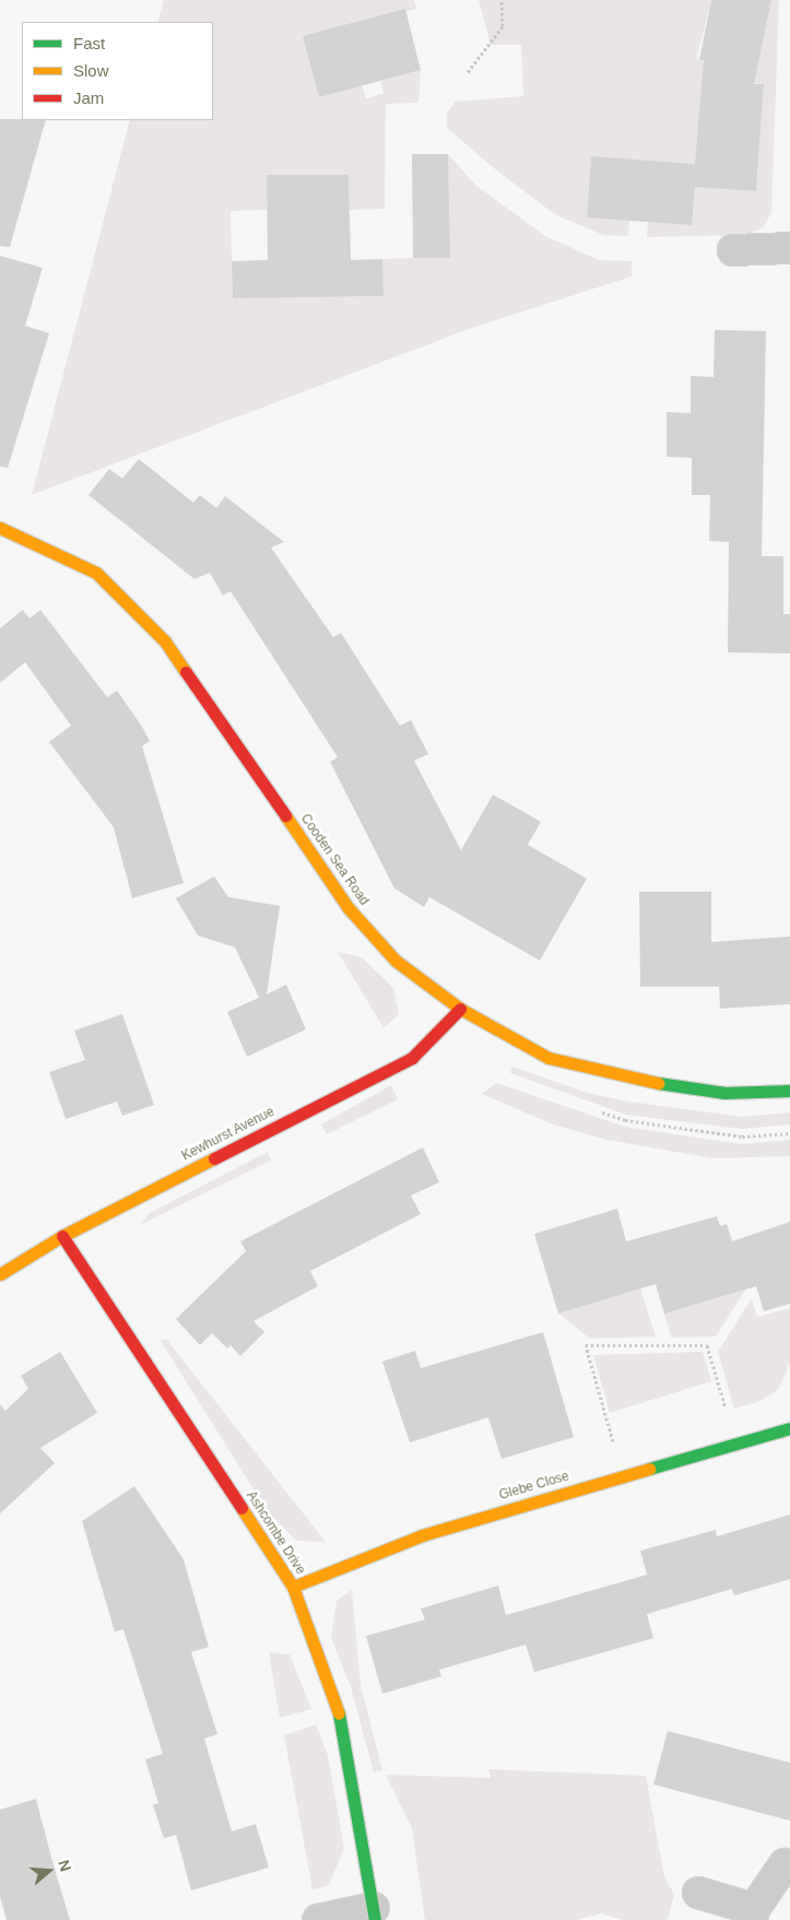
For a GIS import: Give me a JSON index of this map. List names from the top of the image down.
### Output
{
  "streets": {
    "street": [
      "Cooden Sea Road",
      "Kewhurst Avenue",
      "Glebe Close",
      "Ashcombe Drive"
    ]
  },
  "crossings": [
    ["Cooden Sea Road", "Kewhurst Avenue"],
    ["Kewhurst Avenue", "Ashcombe Drive"],
    ["Glebe Close", "Ashcombe Drive"]
  ],
  "legend": ["Fast", "Slow", "Jam"],
  "north": "right"
}
